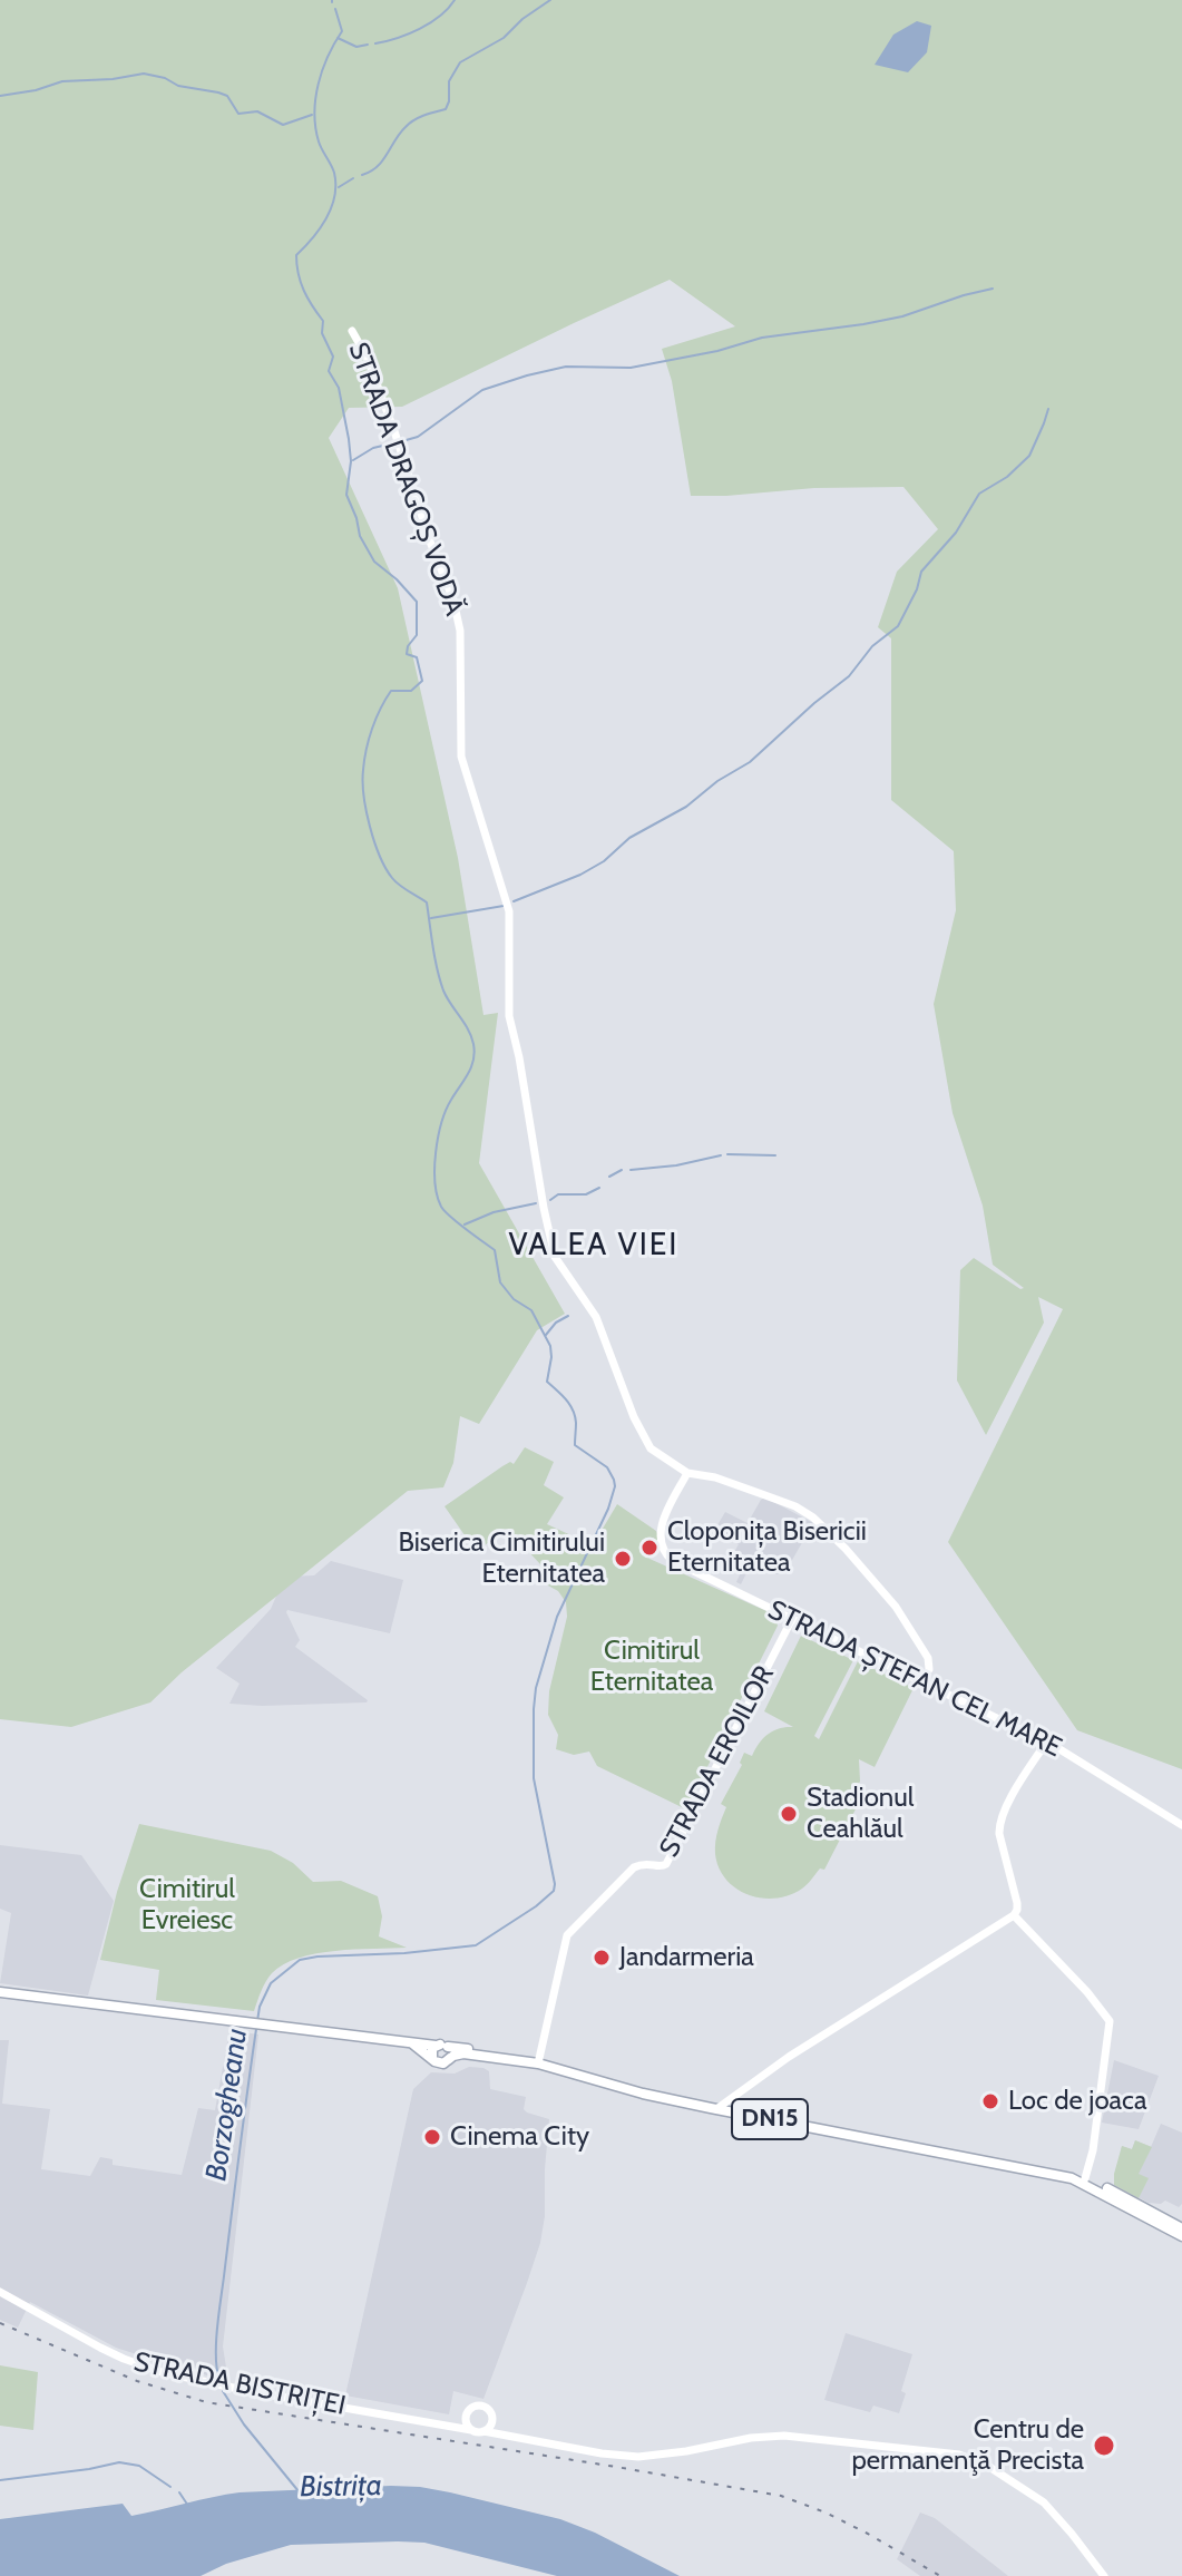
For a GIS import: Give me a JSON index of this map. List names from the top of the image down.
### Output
{
  "streets": {
    "main road": ["DN15"],
    "street": [
      "STRADA DRAGOȘ VODĂ",
      "STRADA ȘTEFAN CEL MARE",
      "STRADA EROILOR",
      "STRADA BISTRIȚEI"
    ]
  },
  "crossings": [
    ["STRADA DRAGOȘ VODĂ", "STRADA ȘTEFAN CEL MARE"],
    ["STRADA ȘTEFAN CEL MARE", "STRADA EROILOR"],
    ["STRADA EROILOR", "DN15"]
  ],
  "districts": ["VALEA VIEI"],
  "water": ["Borzogheanu", "Bistrița"],
  "parks": ["Cimitirul Eternitatea", "Cimitirul Evreiesc"],
  "places": [
    "Cloponița Bisericii Eternitatea",
    "Biserica Cimitirului Eternitatea",
    "Stadionul Ceahlăul",
    "Jandarmeria",
    "Loc de joaca",
    "Cinema City",
    "Centru de permanenţă Precista"
  ]
}
